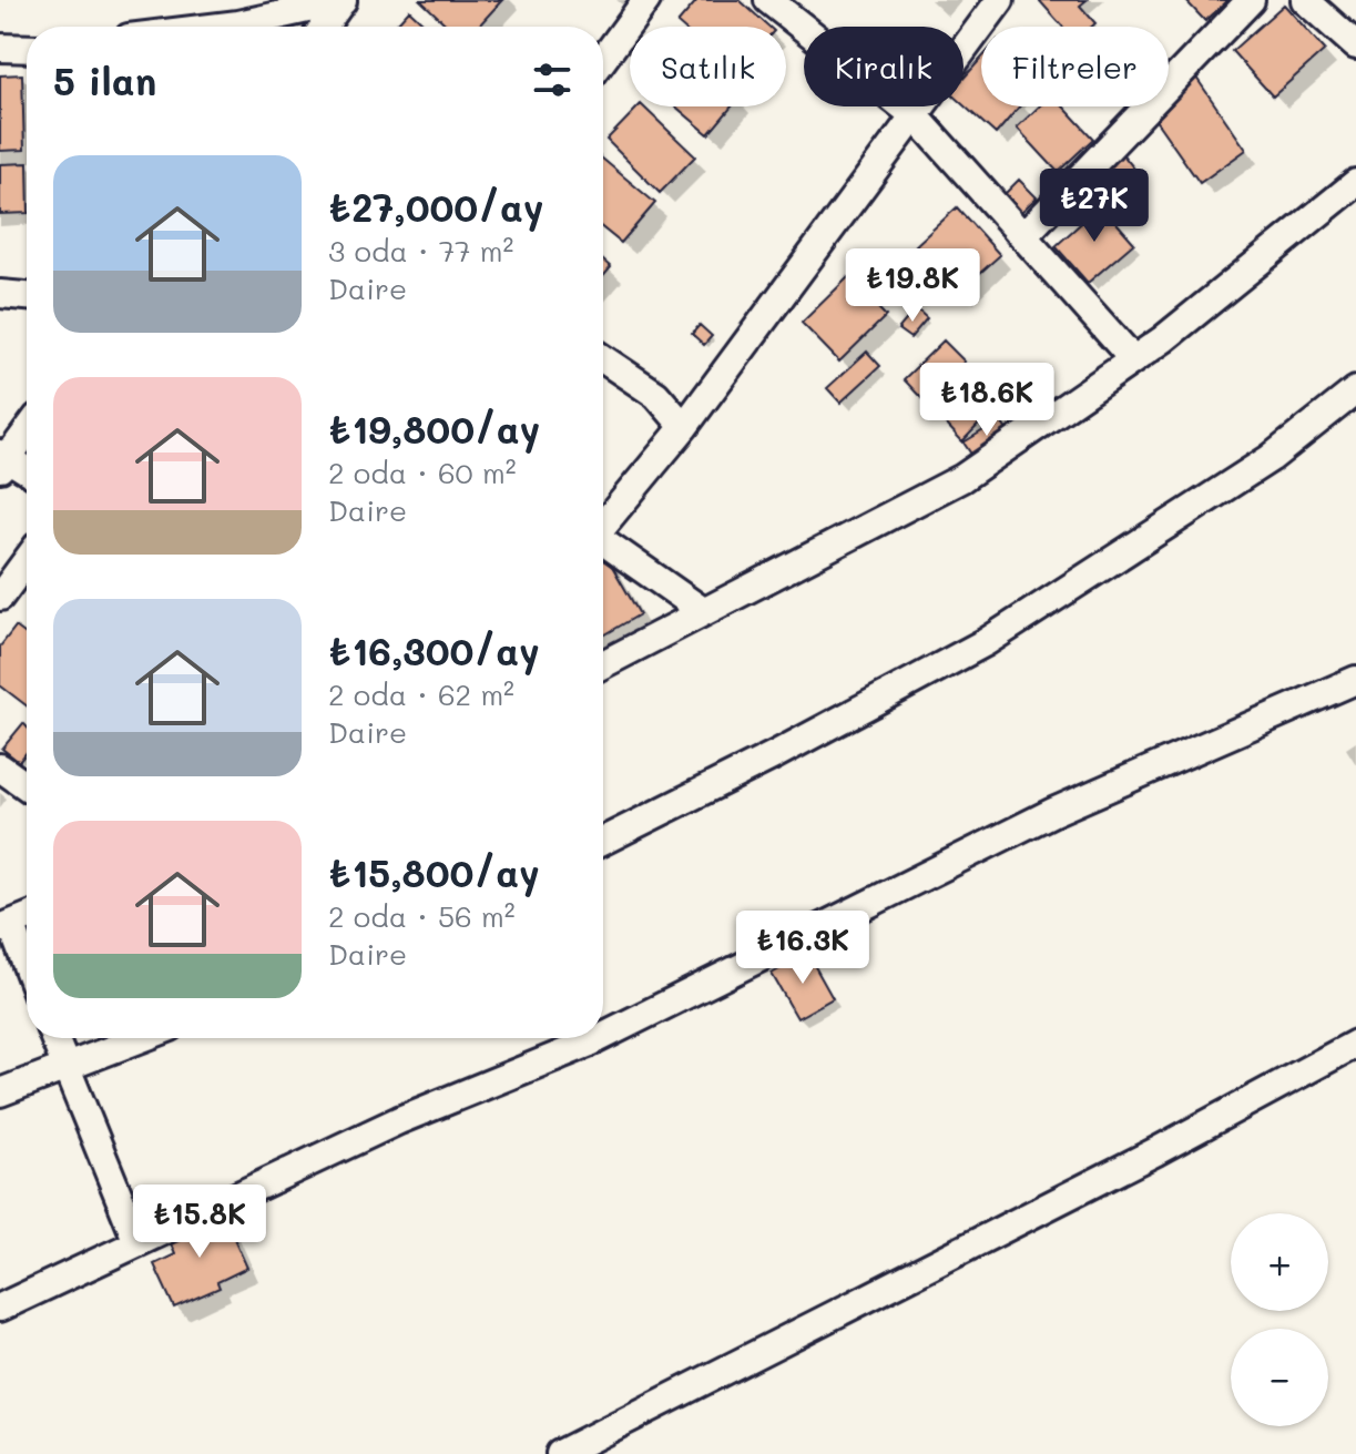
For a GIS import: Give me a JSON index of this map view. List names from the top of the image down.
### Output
{
  "page": {
    "chip": ["Satılık", "Kiralık", "Filtreler"],
    "heading": "5 ilan",
    "list": [
      {
        "name": "₺27,000/ay",
        "note": "3 oda · 77 m² · Daire"
      },
      {
        "name": "₺19,800/ay",
        "note": "2 oda · 60 m² · Daire"
      },
      {
        "name": "₺16,300/ay",
        "note": "2 oda · 62 m² · Daire"
      },
      {
        "name": "₺15,800/ay",
        "note": "2 oda · 56 m² · Daire"
      }
    ],
    "price": [
      "₺27K",
      "₺19.8K",
      "₺18.6K",
      "₺16.3K",
      "₺15.8K"
    ],
    "map_buttons": ["+", "−"]
  }
}
